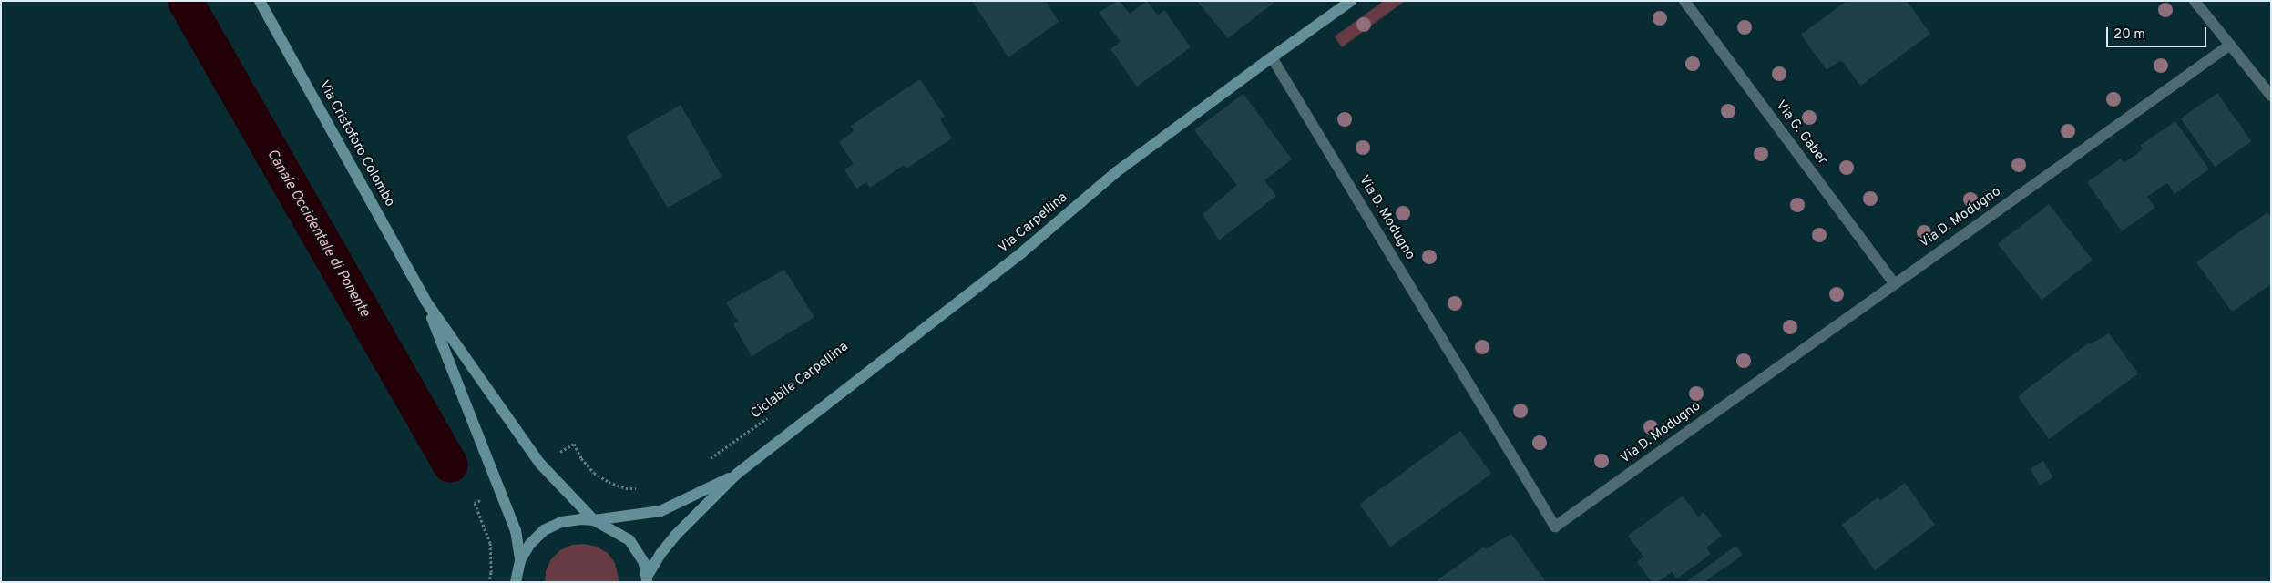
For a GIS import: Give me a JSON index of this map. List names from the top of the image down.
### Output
{
  "streets": {
    "main road": ["Via Cristoforo Colombo", "Via Carpellina"],
    "street": ["Via G. Gaber", "Via D. Modugno"],
    "path": ["Ciclabile Carpellina"]
  },
  "crossings": [
    ["Via G. Gaber", "Via D. Modugno"],
    ["Via D. Modugno", "Via Carpellina"]
  ],
  "water": ["Canale Occidentale di Ponente"],
  "scale_bar": "20 m"
}
